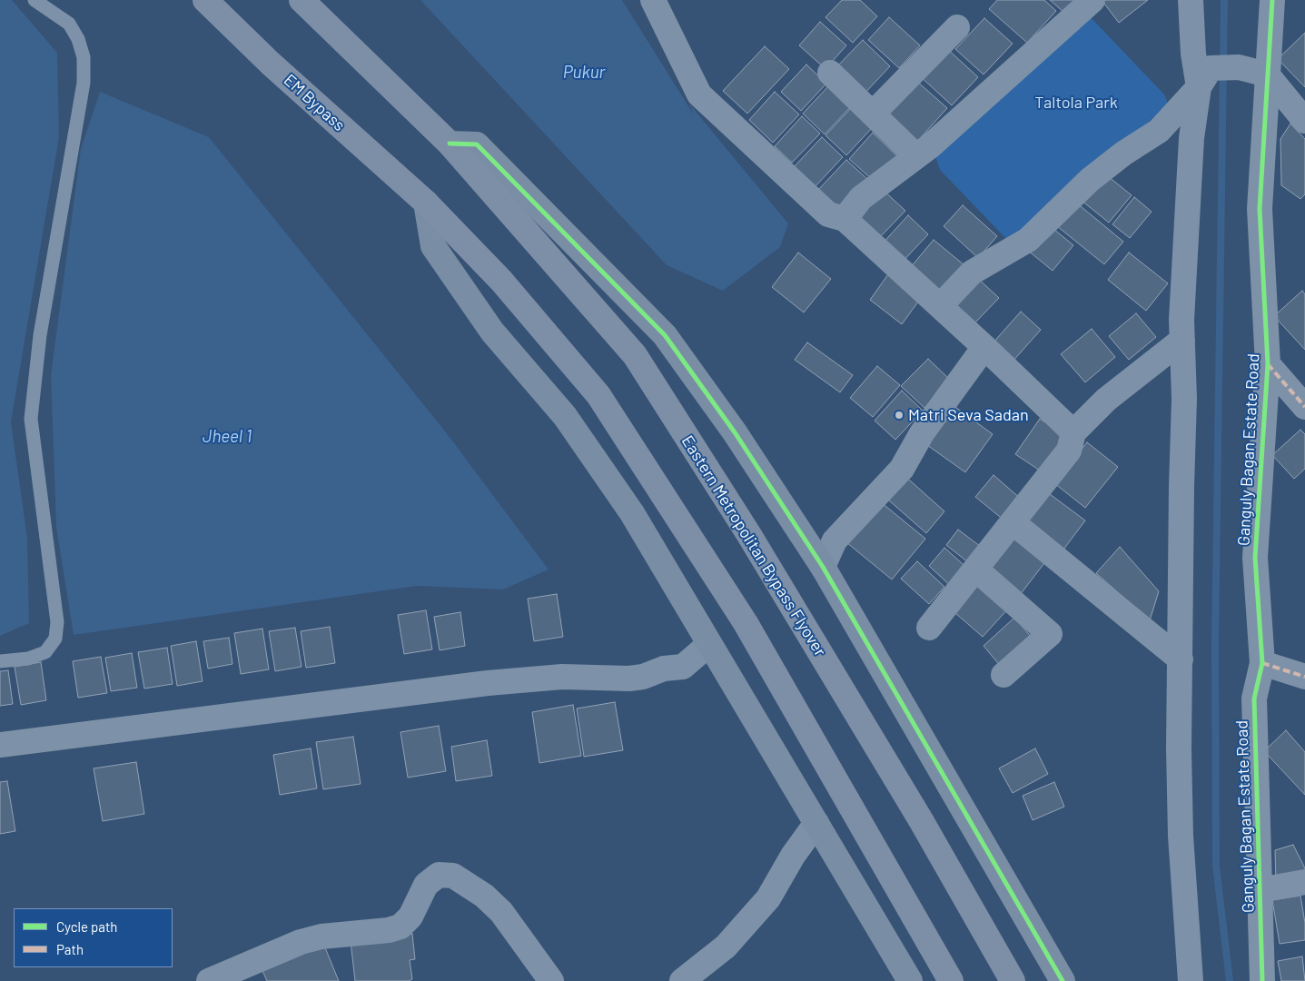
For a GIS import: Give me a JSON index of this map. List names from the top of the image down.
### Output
{
  "streets": {
    "main road": ["EM Bypass", "Eastern Metropolitan Bypass Flyover"],
    "street": ["Ganguly Bagan Estate Road"]
  },
  "water": ["Pukur", "Jheel 1"],
  "parks": ["Taltola Park"],
  "places": ["Matri Seva Sadan"],
  "legend": ["Cycle path", "Path"]
}
